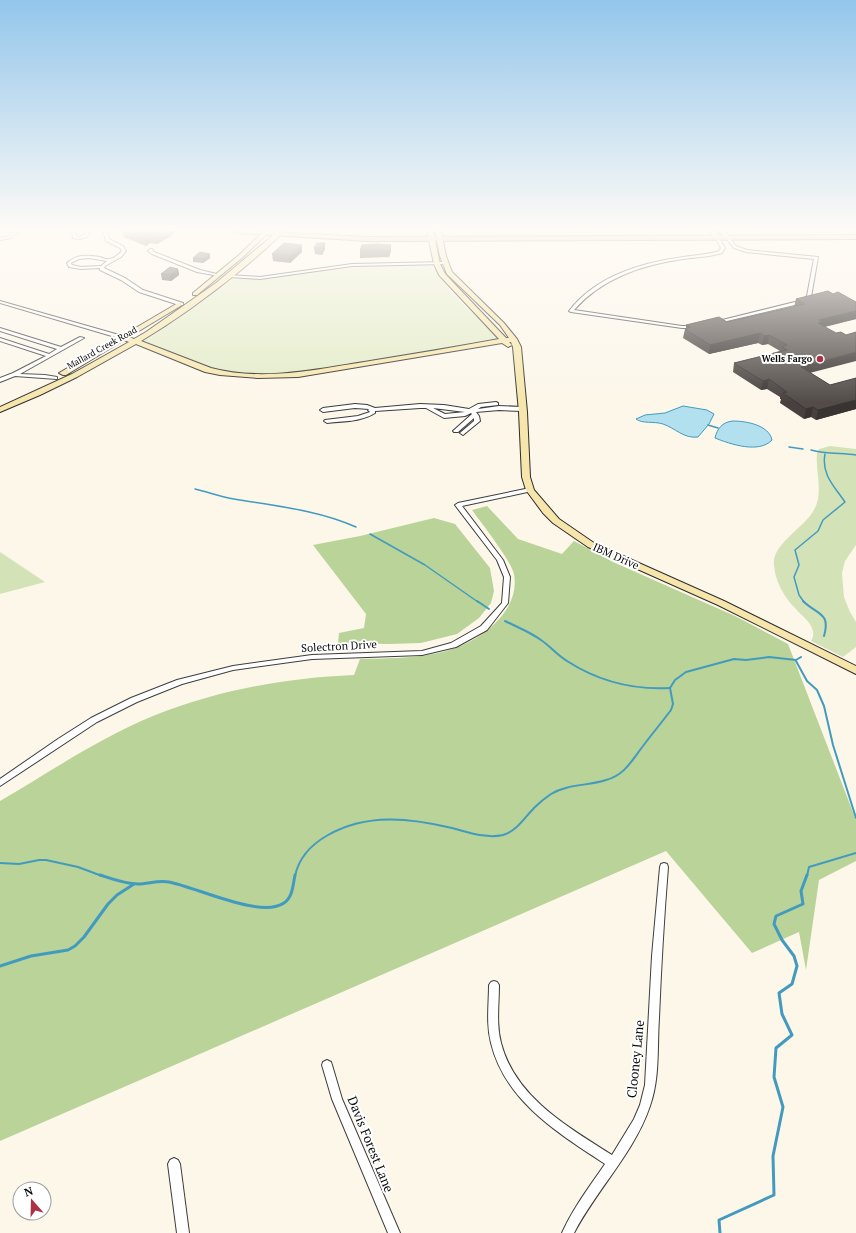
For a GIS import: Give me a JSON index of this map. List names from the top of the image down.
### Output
{
  "streets": {
    "street": [
      "Mallard Creek Road",
      "IBM Drive",
      "Solectron Drive",
      "Clooney Lane",
      "Davis Forest Lane"
    ]
  },
  "crossings": [
    ["IBM Drive", "Solectron Drive"]
  ],
  "places": ["Wells Fargo"],
  "north": "top"
}
